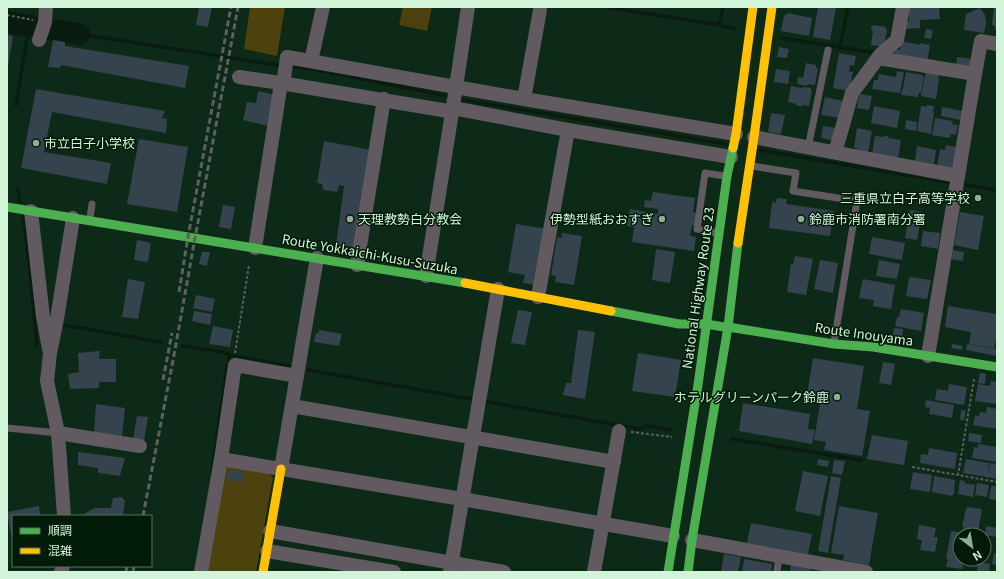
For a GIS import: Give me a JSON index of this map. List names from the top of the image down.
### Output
{
  "streets": {
    "main road": ["Route Yokkaichi-Kusu-Suzuka", "National Highway Route 23", "Route Inouyama"]
  },
  "crossings": [
    ["Route Yokkaichi-Kusu-Suzuka", "National Highway Route 23"],
    ["Route Yokkaichi-Kusu-Suzuka", "Route Inouyama"]
  ],
  "places": [
    "市立白子小学校",
    "三重県立白子高等学校",
    "天理教勢白分教会",
    "伊勢型紙おおすぎ",
    "鈴鹿市消防署南分署",
    "ホテルグリーンパーク鈴鹿"
  ],
  "legend": ["順調", "混雑"],
  "north": "bottom right"
}
